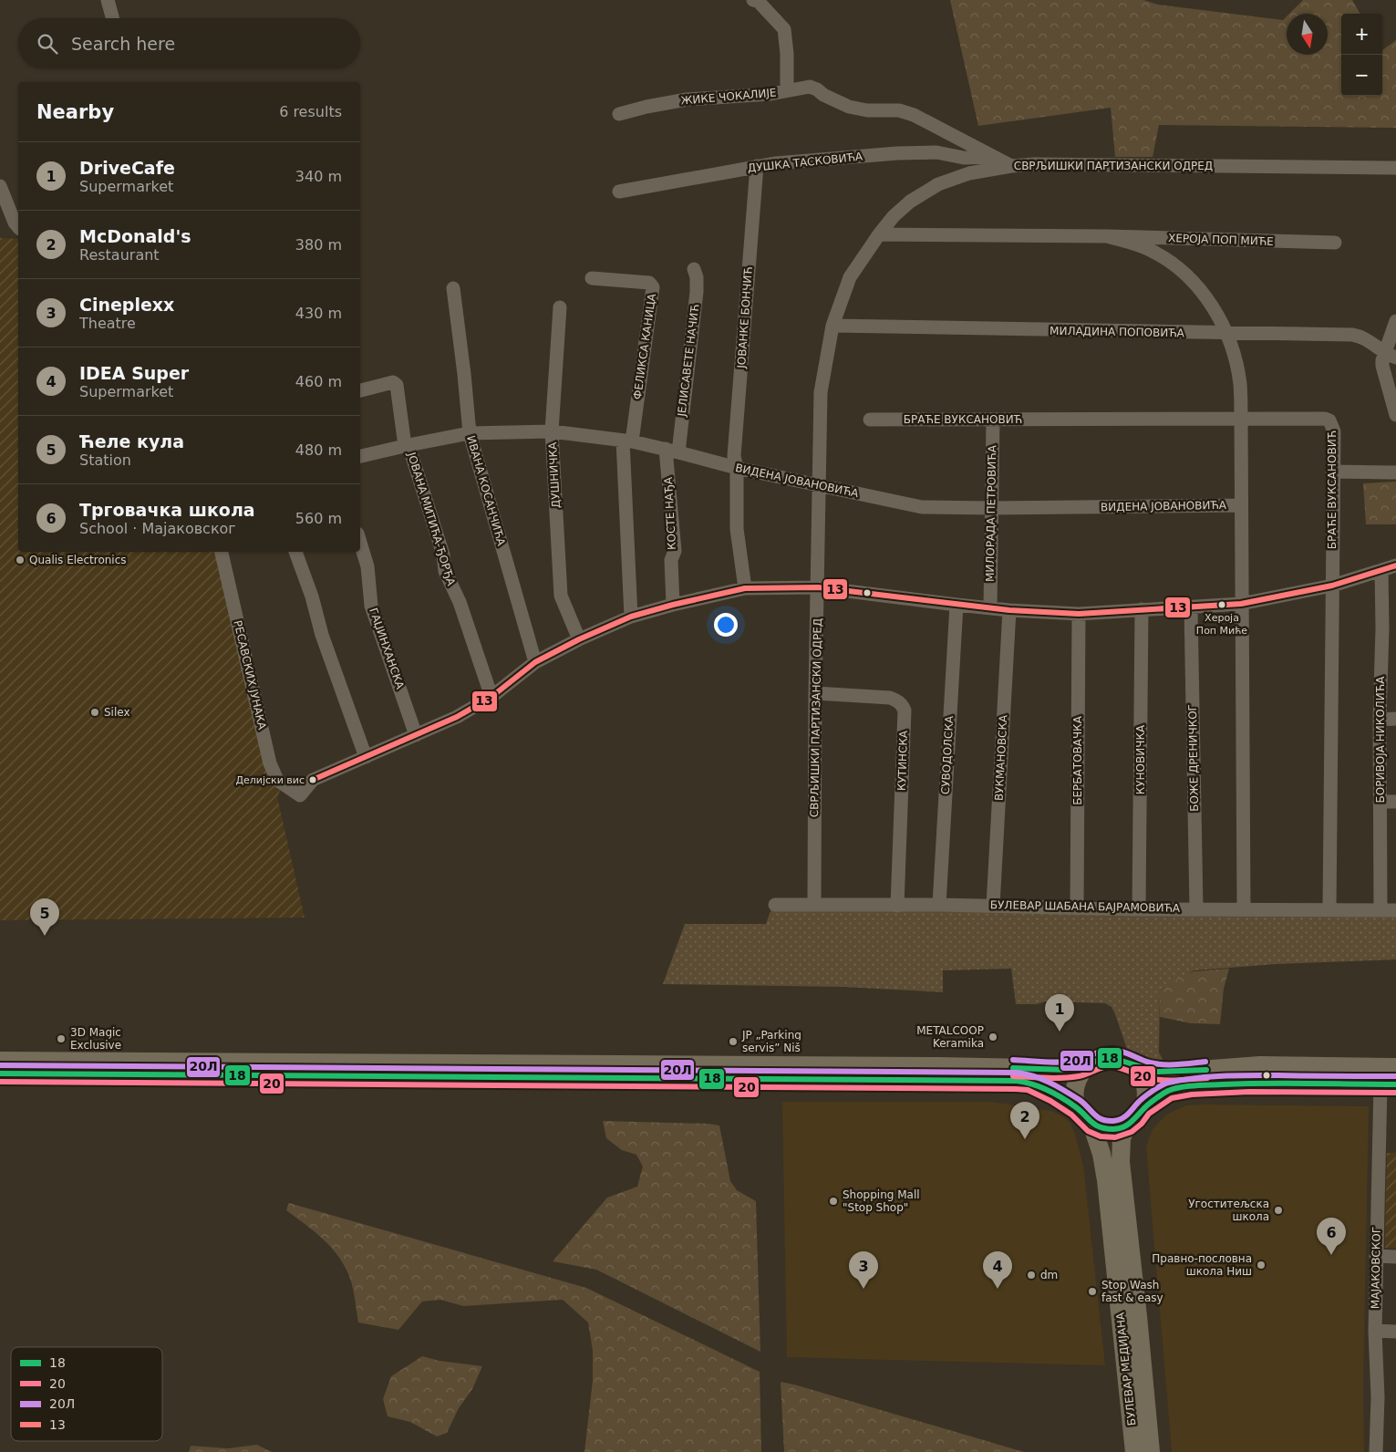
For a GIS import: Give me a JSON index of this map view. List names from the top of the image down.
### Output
{
  "streets": {
    "main road": ["БУЛЕВАР МЕДИЈАНА"],
    "street": [
      "ЖИКЕ ЧОКАЛИЈЕ",
      "ДУШКА ТАСКОВИЋА",
      "СВРЉИШКИ ПАРТИЗАНСКИ ОДРЕД",
      "ХЕРОЈА ПОП МИЋЕ",
      "ЈОВАНКЕ БОНЧИЋ",
      "МИЛАДИНА ПОПОВИЋА",
      "ФЕЛИКСА КАНИЦА",
      "ЈЕЛИСАВЕТЕ НАЧИЋ",
      "БРАЋЕ ВУКСАНОВИЋ",
      "ДУШНИЧКА",
      "ВИДЕНА ЈОВАНОВИЋА",
      "ИВАНА КОСАНЧИЋА",
      "КОСТЕ НАЂА",
      "МИЛОРАДА ПЕТРОВИЋА",
      "ЈОВАНА МИТИЋА-ЂОРЂА",
      "ГАЏИНХАНСКА",
      "РЕСАВСКИХ ЈУНАКА",
      "БОРИВОЈА НИКОЛИЋА",
      "СУВОДОЛСКА",
      "ВУКМАНОВСКА",
      "БОЖЕ ДРЕНИЧКОГ",
      "КУНОВИЧКА",
      "КУТИНСКА",
      "БЕРБАТОВАЧКА",
      "БУЛЕВАР ШАБАНА БАЈРАМОВИЋА",
      "МАЈАКОВСКОГ"
    ]
  },
  "crossings": [
    ["ЖИКЕ ЧОКАЛИЈЕ", "ДУШКА ТАСКОВИЋА"],
    ["ЖИКЕ ЧОКАЛИЈЕ", "СВРЉИШКИ ПАРТИЗАНСКИ ОДРЕД"],
    ["ДУШКА ТАСКОВИЋА", "ЈОВАНКЕ БОНЧИЋ"],
    ["СВРЉИШКИ ПАРТИЗАНСКИ ОДРЕД", "ХЕРОЈА ПОП МИЋЕ"],
    ["СВРЉИШКИ ПАРТИЗАНСКИ ОДРЕД", "МИЛАДИНА ПОПОВИЋА"],
    ["СВРЉИШКИ ПАРТИЗАНСКИ ОДРЕД", "ВИДЕНА ЈОВАНОВИЋА"],
    ["СВРЉИШКИ ПАРТИЗАНСКИ ОДРЕД", "КУТИНСКА"],
    ["СВРЉИШКИ ПАРТИЗАНСКИ ОДРЕД", "БУЛЕВАР ШАБАНА БАЈРАМОВИЋА"],
    ["ХЕРОЈА ПОП МИЋЕ", "МИЛАДИНА ПОПОВИЋА"],
    ["ХЕРОЈА ПОП МИЋЕ", "БРАЋЕ ВУКСАНОВИЋ"],
    ["ХЕРОЈА ПОП МИЋЕ", "ВИДЕНА ЈОВАНОВИЋА"],
    ["ХЕРОЈА ПОП МИЋЕ", "БУЛЕВАР ШАБАНА БАЈРАМОВИЋА"],
    ["ЈОВАНКЕ БОНЧИЋ", "ВИДЕНА ЈОВАНОВИЋА"],
    ["ФЕЛИКСА КАНИЦА", "ВИДЕНА ЈОВАНОВИЋА"],
    ["ЈЕЛИСАВЕТЕ НАЧИЋ", "ВИДЕНА ЈОВАНОВИЋА"],
    ["ЈЕЛИСАВЕТЕ НАЧИЋ", "КОСТЕ НАЂА"],
    ["БРАЋЕ ВУКСАНОВИЋ", "МИЛОРАДА ПЕТРОВИЋА"],
    ["БРАЋЕ ВУКСАНОВИЋ", "БУЛЕВАР ШАБАНА БАЈРАМОВИЋА"],
    ["ДУШНИЧКА", "ВИДЕНА ЈОВАНОВИЋА"],
    ["ВИДЕНА ЈОВАНОВИЋА", "ИВАНА КОСАНЧИЋА"],
    ["ВИДЕНА ЈОВАНОВИЋА", "КОСТЕ НАЂА"],
    ["ВИДЕНА ЈОВАНОВИЋА", "МИЛОРАДА ПЕТРОВИЋА"],
    ["ВИДЕНА ЈОВАНОВИЋА", "ЈОВАНА МИТИЋА-ЂОРЂА"],
    ["БОРИВОЈА НИКОЛИЋА", "БУЛЕВАР ШАБАНА БАЈРАМОВИЋА"],
    ["СУВОДОЛСКА", "БУЛЕВАР ШАБАНА БАЈРАМОВИЋА"],
    ["ВУКМАНОВСКА", "БУЛЕВАР ШАБАНА БАЈРАМОВИЋА"],
    ["БОЖЕ ДРЕНИЧКОГ", "БУЛЕВАР ШАБАНА БАЈРАМОВИЋА"],
    ["КУНОВИЧКА", "БУЛЕВАР ШАБАНА БАЈРАМОВИЋА"],
    ["КУТИНСКА", "БУЛЕВАР ШАБАНА БАЈРАМОВИЋА"],
    ["БЕРБАТОВАЧКА", "БУЛЕВАР ШАБАНА БАЈРАМОВИЋА"]
  ],
  "places": [
    "Qualis Electronics",
    "Хероја Поп Миће",
    "Silex",
    "Делијски вис",
    "METALCOOP Keramika",
    "3D Magic Exclusive",
    "JP „Parking servis” Niš",
    "Shopping Mall \"Stop Shop\"",
    "Угоститељска школа",
    "Правно-пословна школа Ниш",
    "dm",
    "Stop Wash fast & easy"
  ],
  "lines": [
    "transit line 13",
    "transit line 20Л",
    "transit line 18",
    "transit line 20"
  ],
  "legend": [
    "18",
    "20",
    "20Л",
    "13"
  ],
  "north": "bottom",
  "page": {
    "map_buttons": ["+", "−"],
    "search": "Search here",
    "heading": ["Nearby", "6 results"],
    "list": [
      {
        "mark": "1",
        "name": "DriveCafe",
        "note": "Supermarket",
        "value": "340 m"
      },
      {
        "mark": "2",
        "name": "McDonald's",
        "note": "Restaurant",
        "value": "380 m"
      },
      {
        "mark": "3",
        "name": "Cineplexx",
        "note": "Theatre",
        "value": "430 m"
      },
      {
        "mark": "4",
        "name": "IDEA Super",
        "note": "Supermarket",
        "value": "460 m"
      },
      {
        "mark": "5",
        "name": "Ћеле кула",
        "note": "Station",
        "value": "480 m"
      },
      {
        "mark": "6",
        "name": "Трговачка школа",
        "note": "School · Мајаковског",
        "value": "560 m"
      }
    ],
    "pins": [
      "5",
      "1",
      "2",
      "6",
      "3",
      "4"
    ]
  }
}
